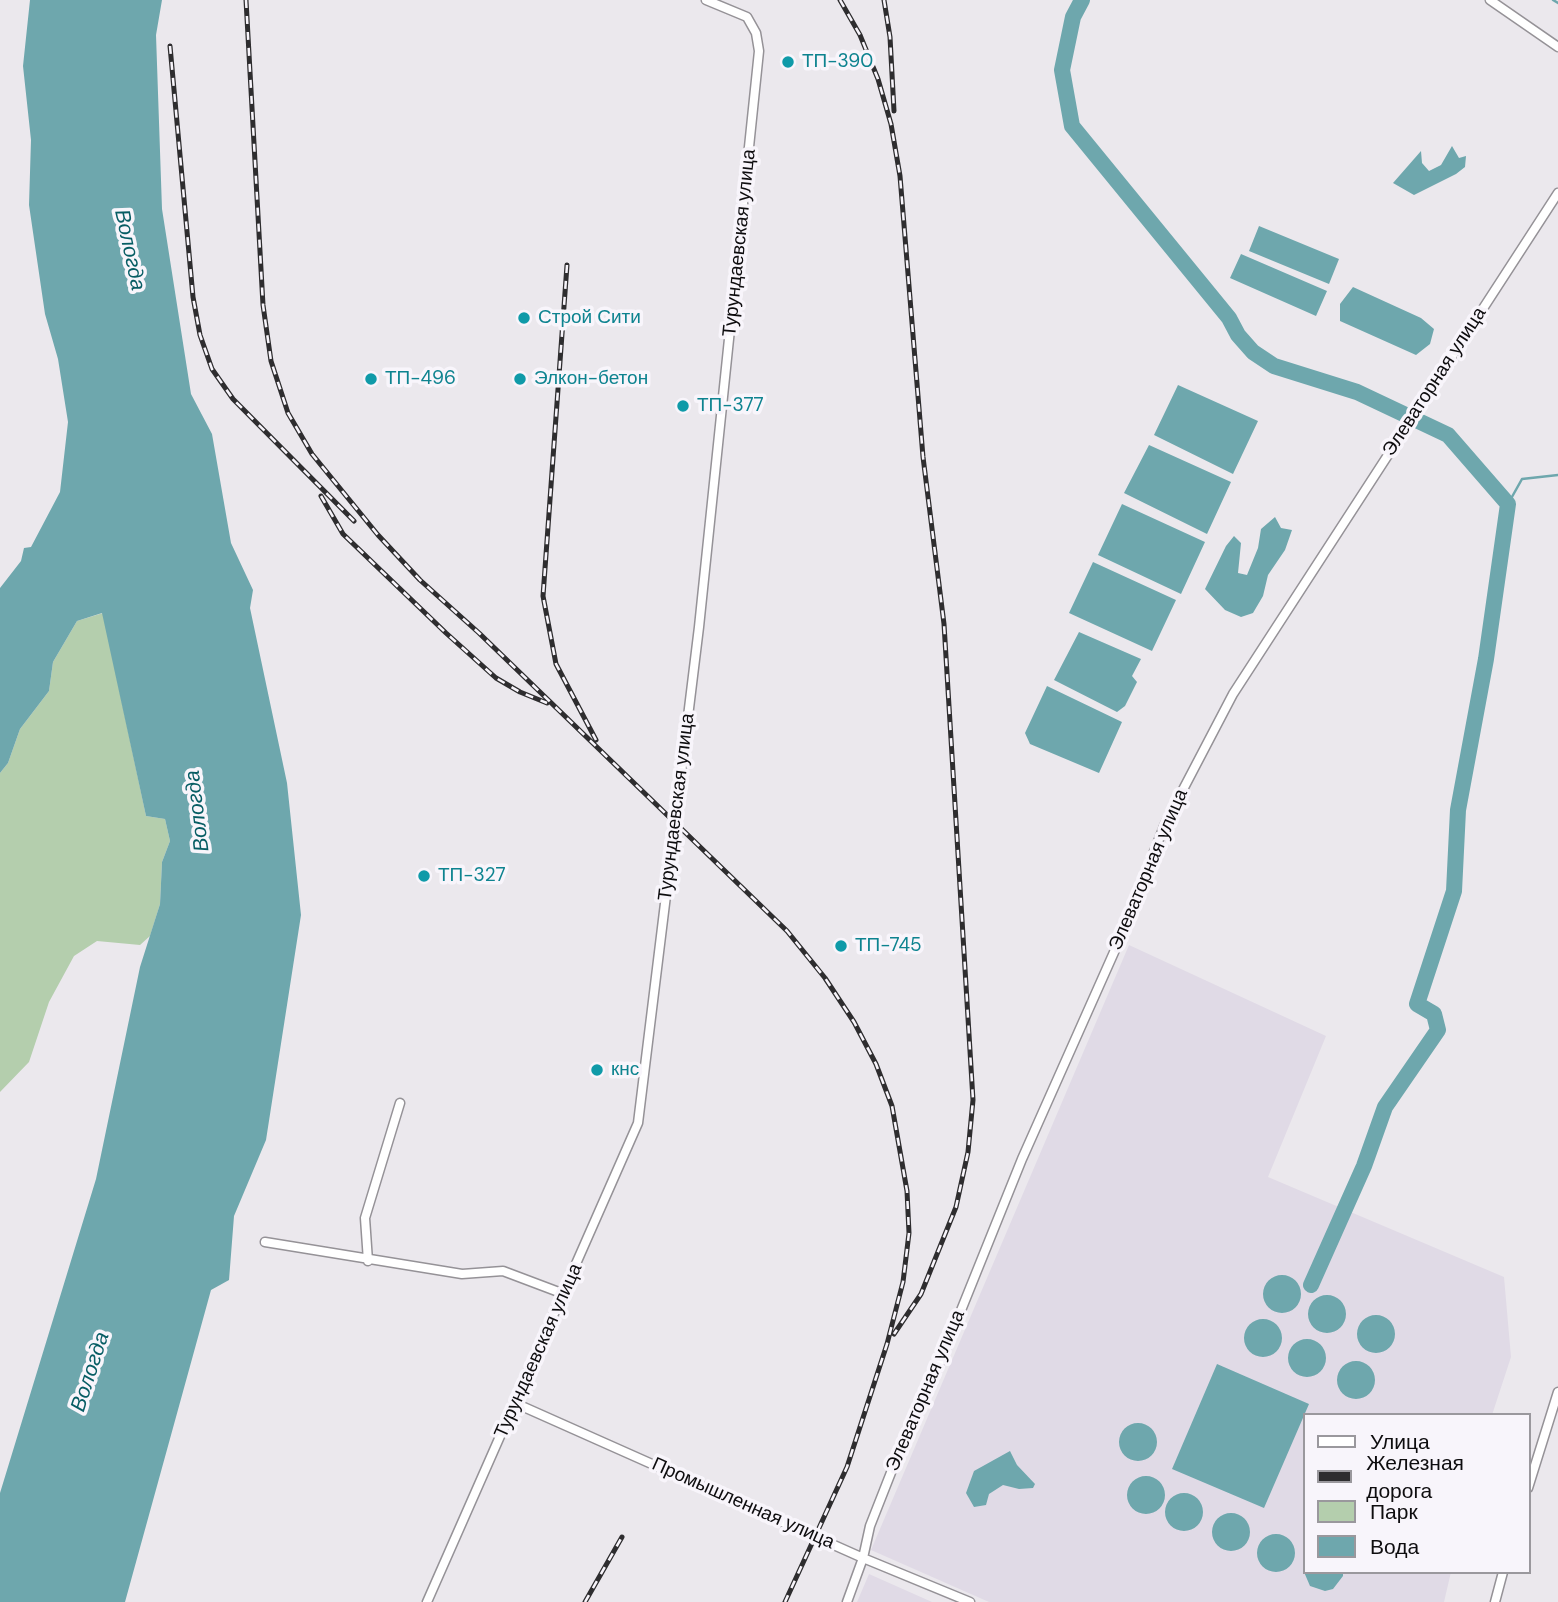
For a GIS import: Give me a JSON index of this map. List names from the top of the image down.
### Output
{
  "streets": {
    "street": ["Турундаевская улица", "Элеваторная улица", "Промышленная улица"]
  },
  "crossings": [
    ["Турундаевская улица", "Промышленная улица"],
    ["Элеваторная улица", "Промышленная улица"]
  ],
  "water": ["Вологда"],
  "places": [
    "ТП-390",
    "Строй Сити",
    "ТП-496",
    "Элкон-бетон",
    "ТП-377",
    "ТП-327",
    "ТП-745",
    "кнс"
  ],
  "legend": [
    "Улица",
    "Железная дорога",
    "Парк",
    "Вода"
  ]
}
